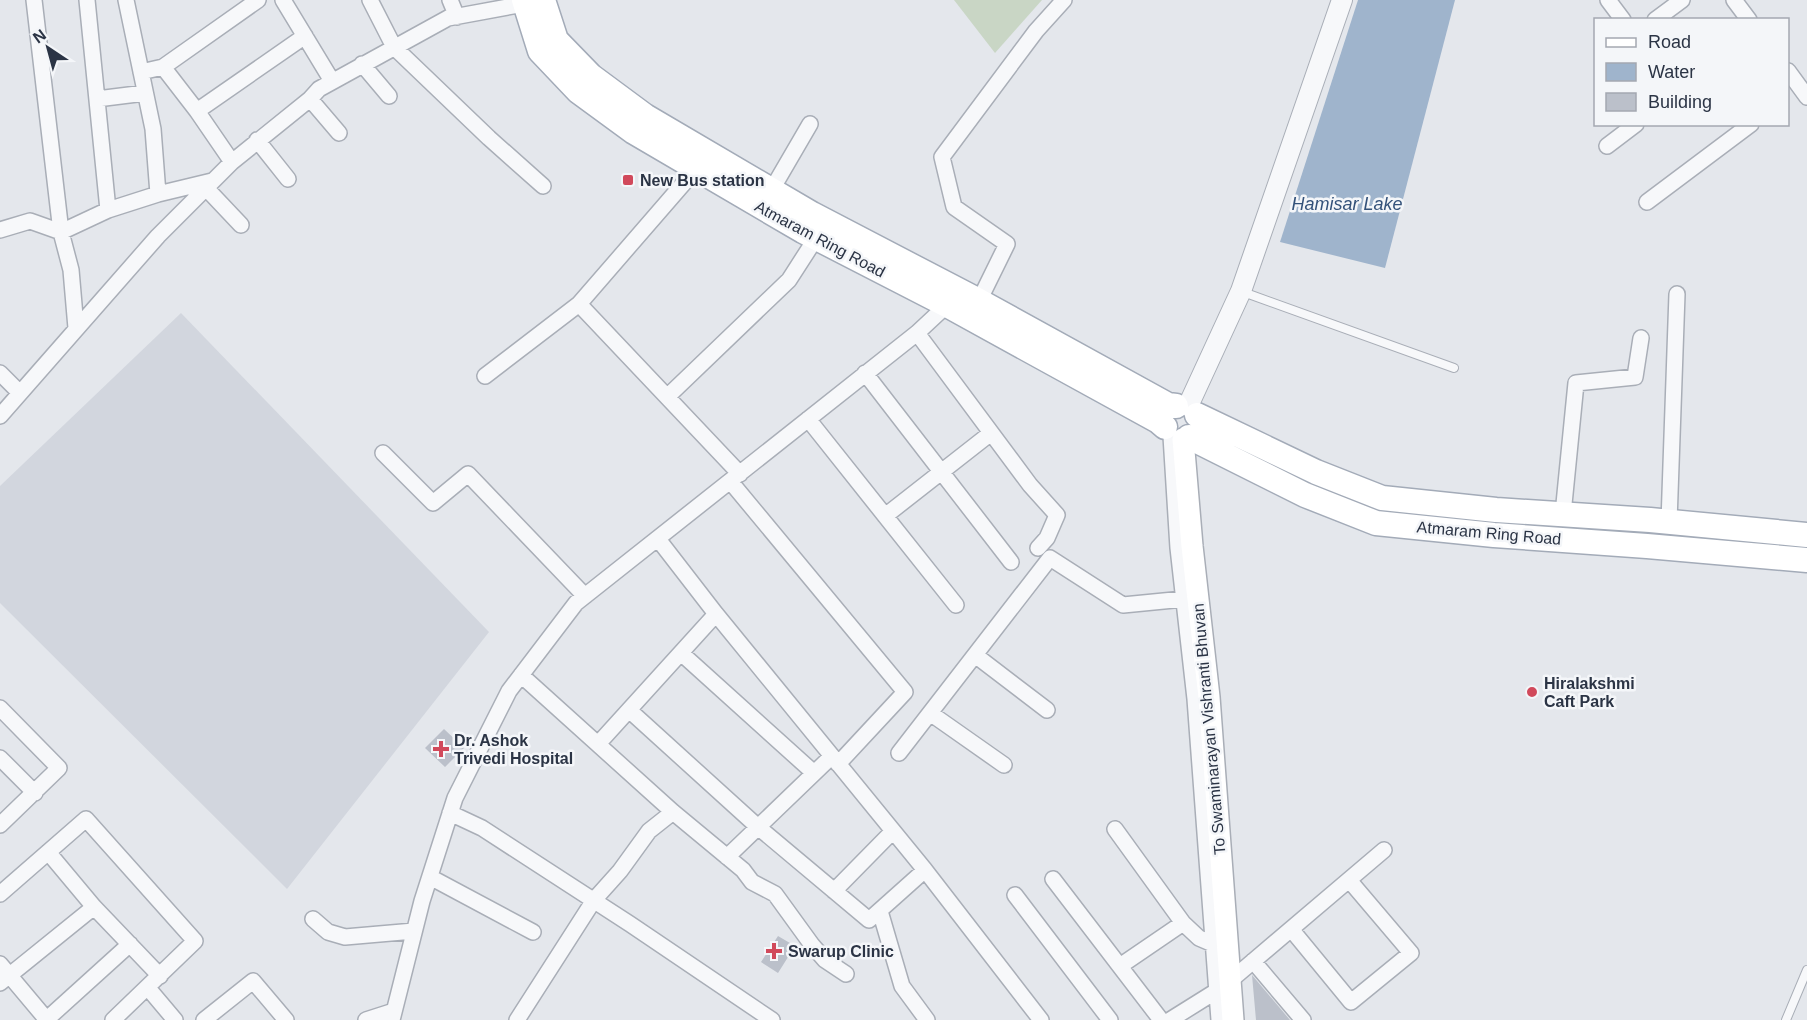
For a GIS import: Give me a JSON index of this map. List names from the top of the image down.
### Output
{
  "streets": {
    "main road": ["Atmaram Ring Road", "To Swaminarayan Vishranti Bhuvan"]
  },
  "crossings": [
    ["Atmaram Ring Road", "To Swaminarayan Vishranti Bhuvan"]
  ],
  "water": ["Hamisar Lake"],
  "places": {
    "transit": ["New Bus station"],
    "other": ["Hiralakshmi Caft Park"],
    "health": ["Dr. Ashok Trivedi Hospital", "Swarup Clinic"]
  },
  "legend": ["Road", "Water", "Building"],
  "north": "top left"
}
